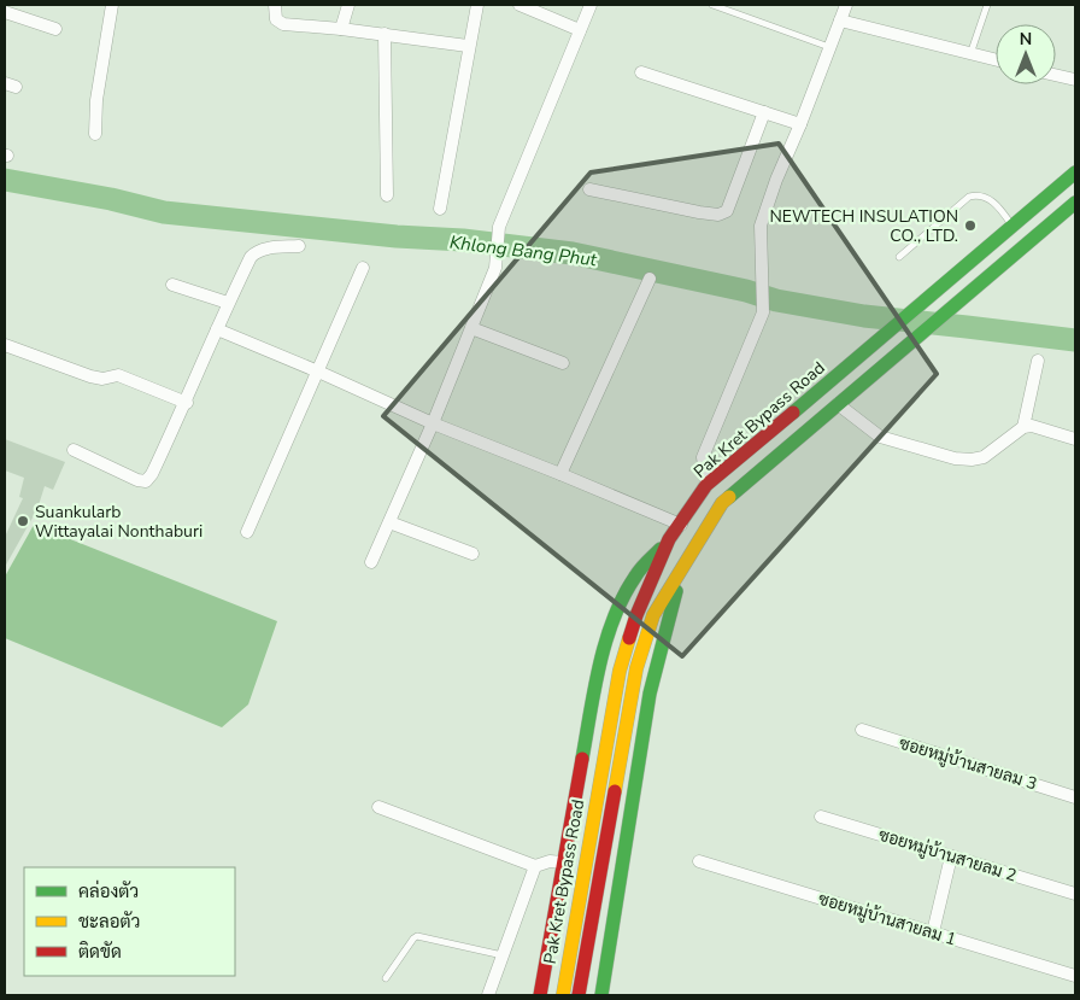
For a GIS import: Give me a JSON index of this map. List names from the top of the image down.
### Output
{
  "streets": {
    "main road": ["Pak Kret Bypass Road"],
    "street": ["ซอยหมู่บ้านสายลม 3", "ซอยหมู่บ้านสายลม 2", "ซอยหมู่บ้านสายลม 1"]
  },
  "water": ["Khlong Bang Phut"],
  "places": ["NEWTECH INSULATION CO., LTD.", "Suankularb Wittayalai Nonthaburi"],
  "legend": ["คล่องตัว", "ชะลอตัว", "ติดขัด"],
  "north": "top"
}
